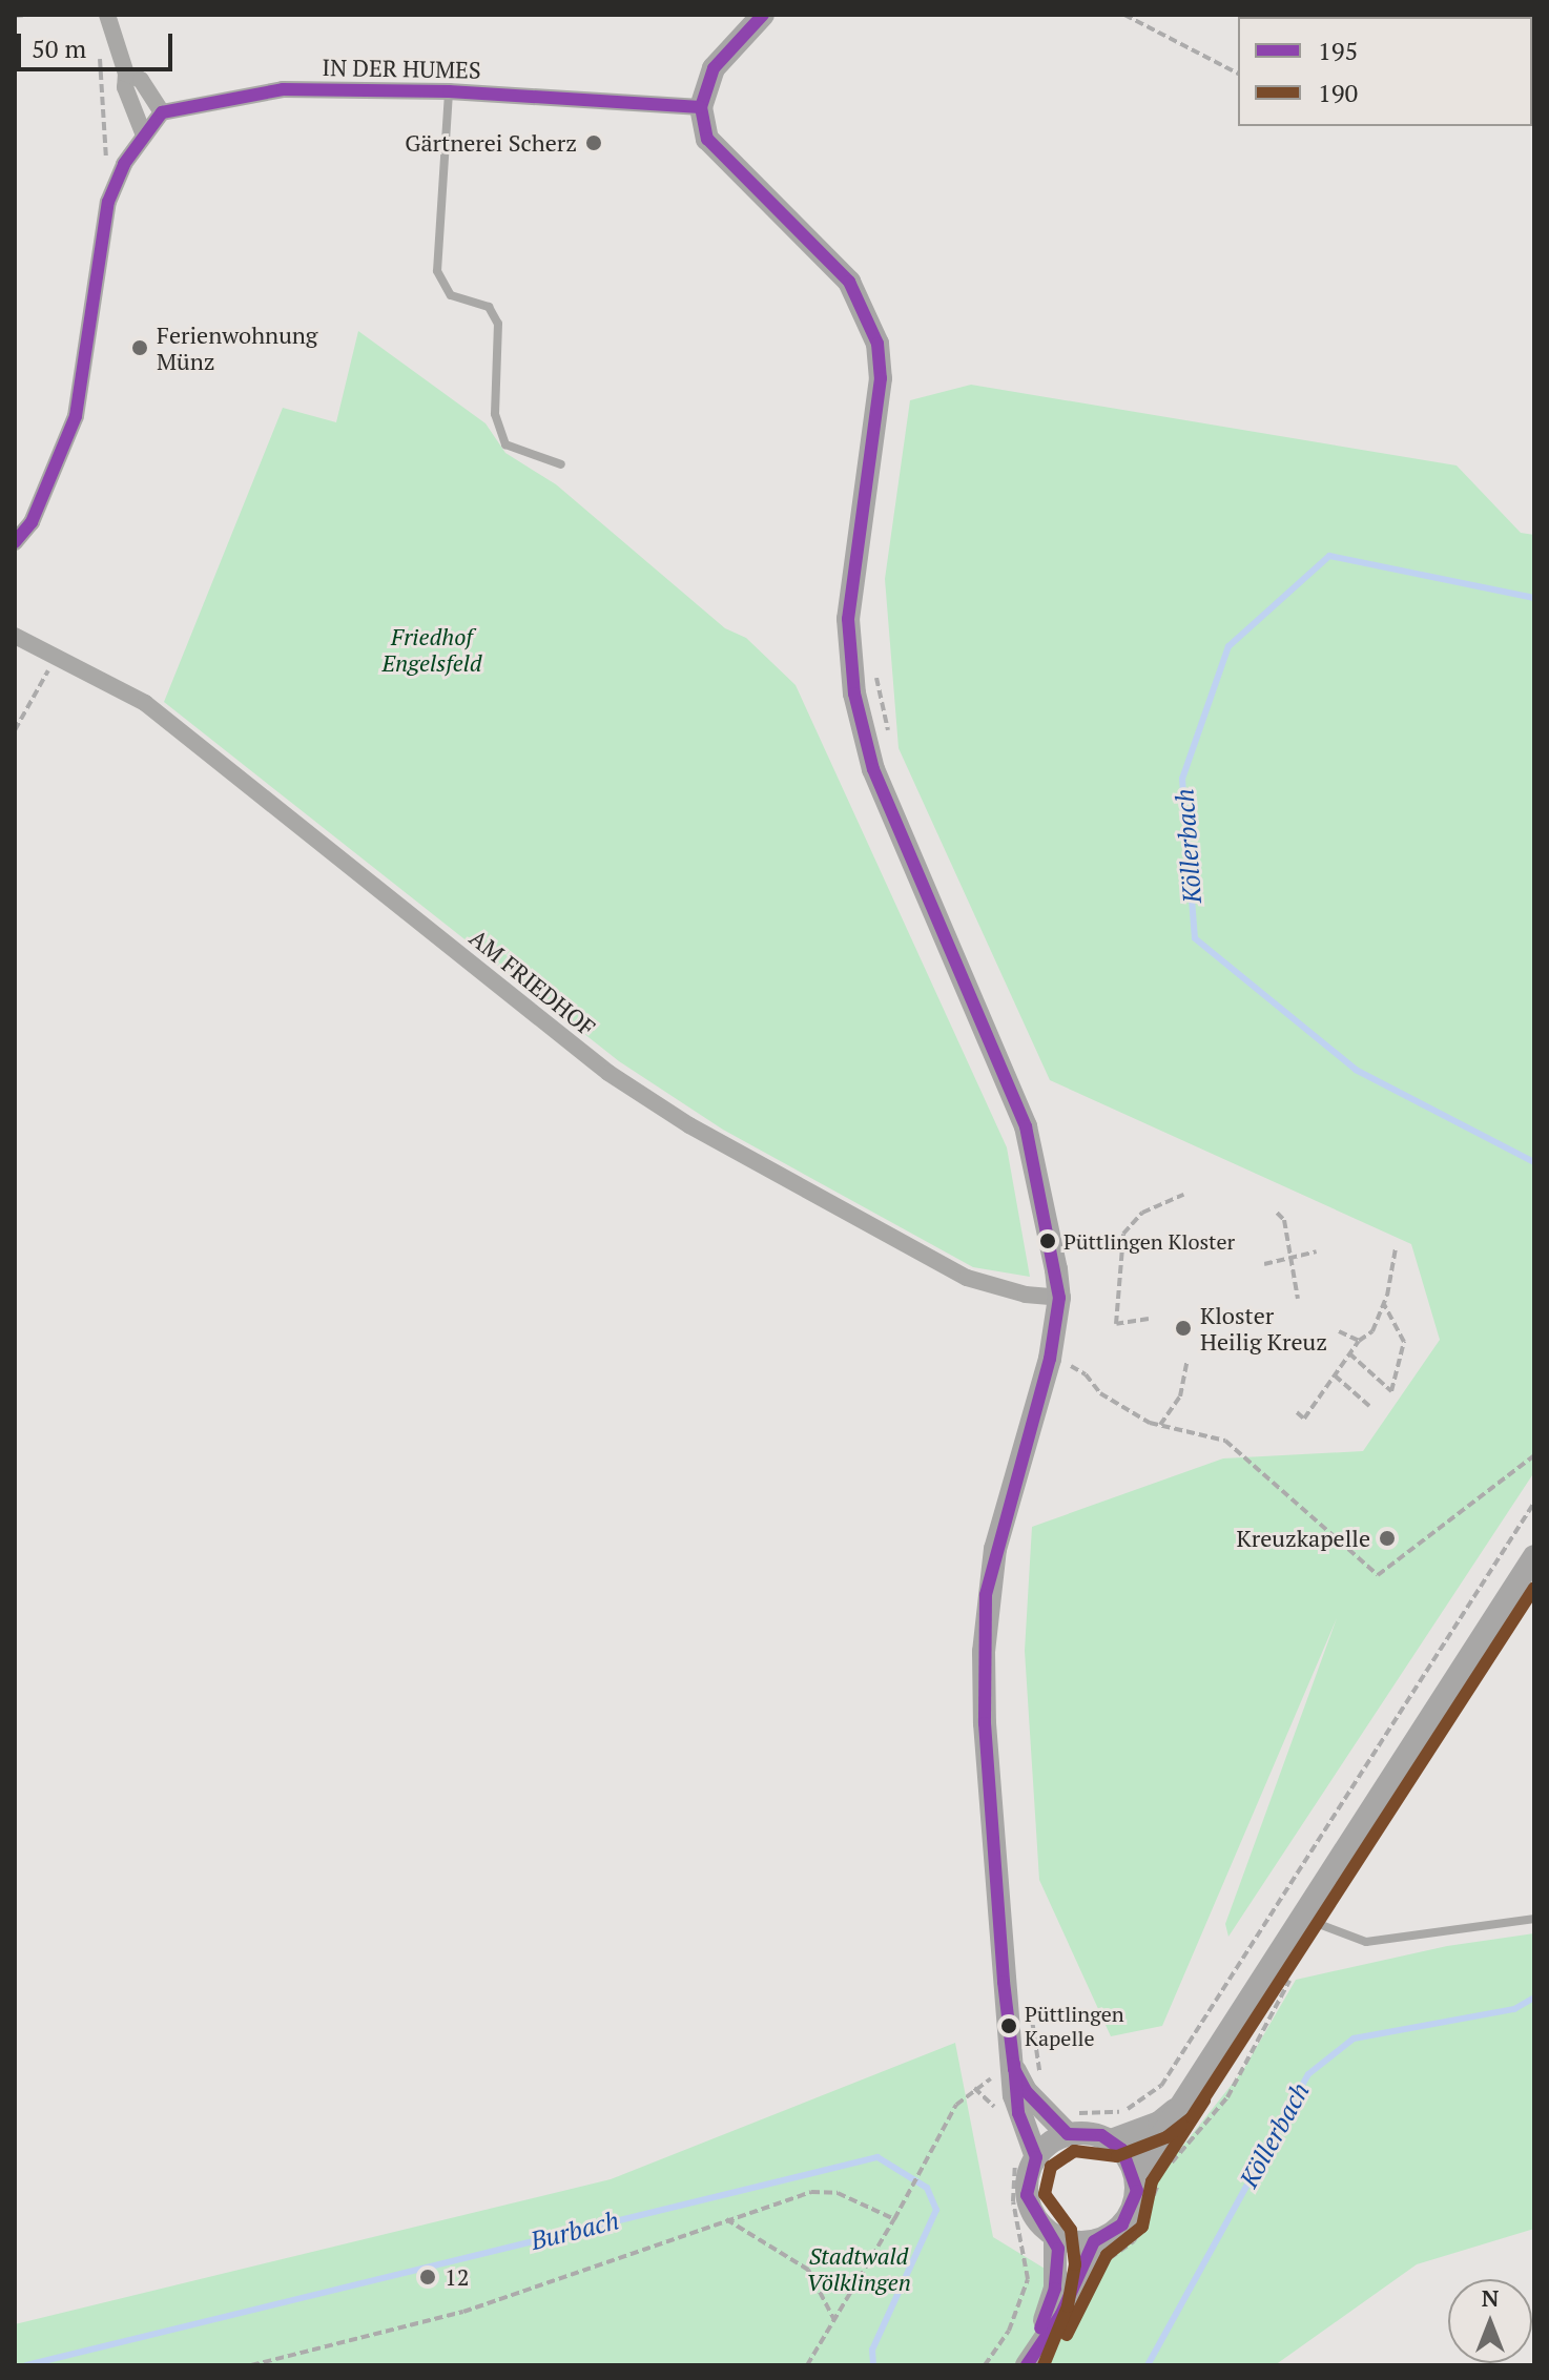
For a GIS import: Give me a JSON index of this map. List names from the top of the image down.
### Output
{
  "streets": {
    "street": ["IN DER HUMES", "AM FRIEDHOF"]
  },
  "water": ["Köllerbach", "Burbach"],
  "parks": ["Friedhof Engelsfeld", "Stadtwald Völklingen"],
  "places": [
    "Gärtnerei Scherz",
    "Ferienwohnung Münz",
    "Püttlingen Kloster",
    "Kloster Heilig Kreuz",
    "Kreuzkapelle",
    "Püttlingen Kapelle",
    "12"
  ],
  "lines": ["transit line 195", "transit line 190"],
  "legend": ["195", "190"],
  "scale_bar": "50 m",
  "north": "top"
}
